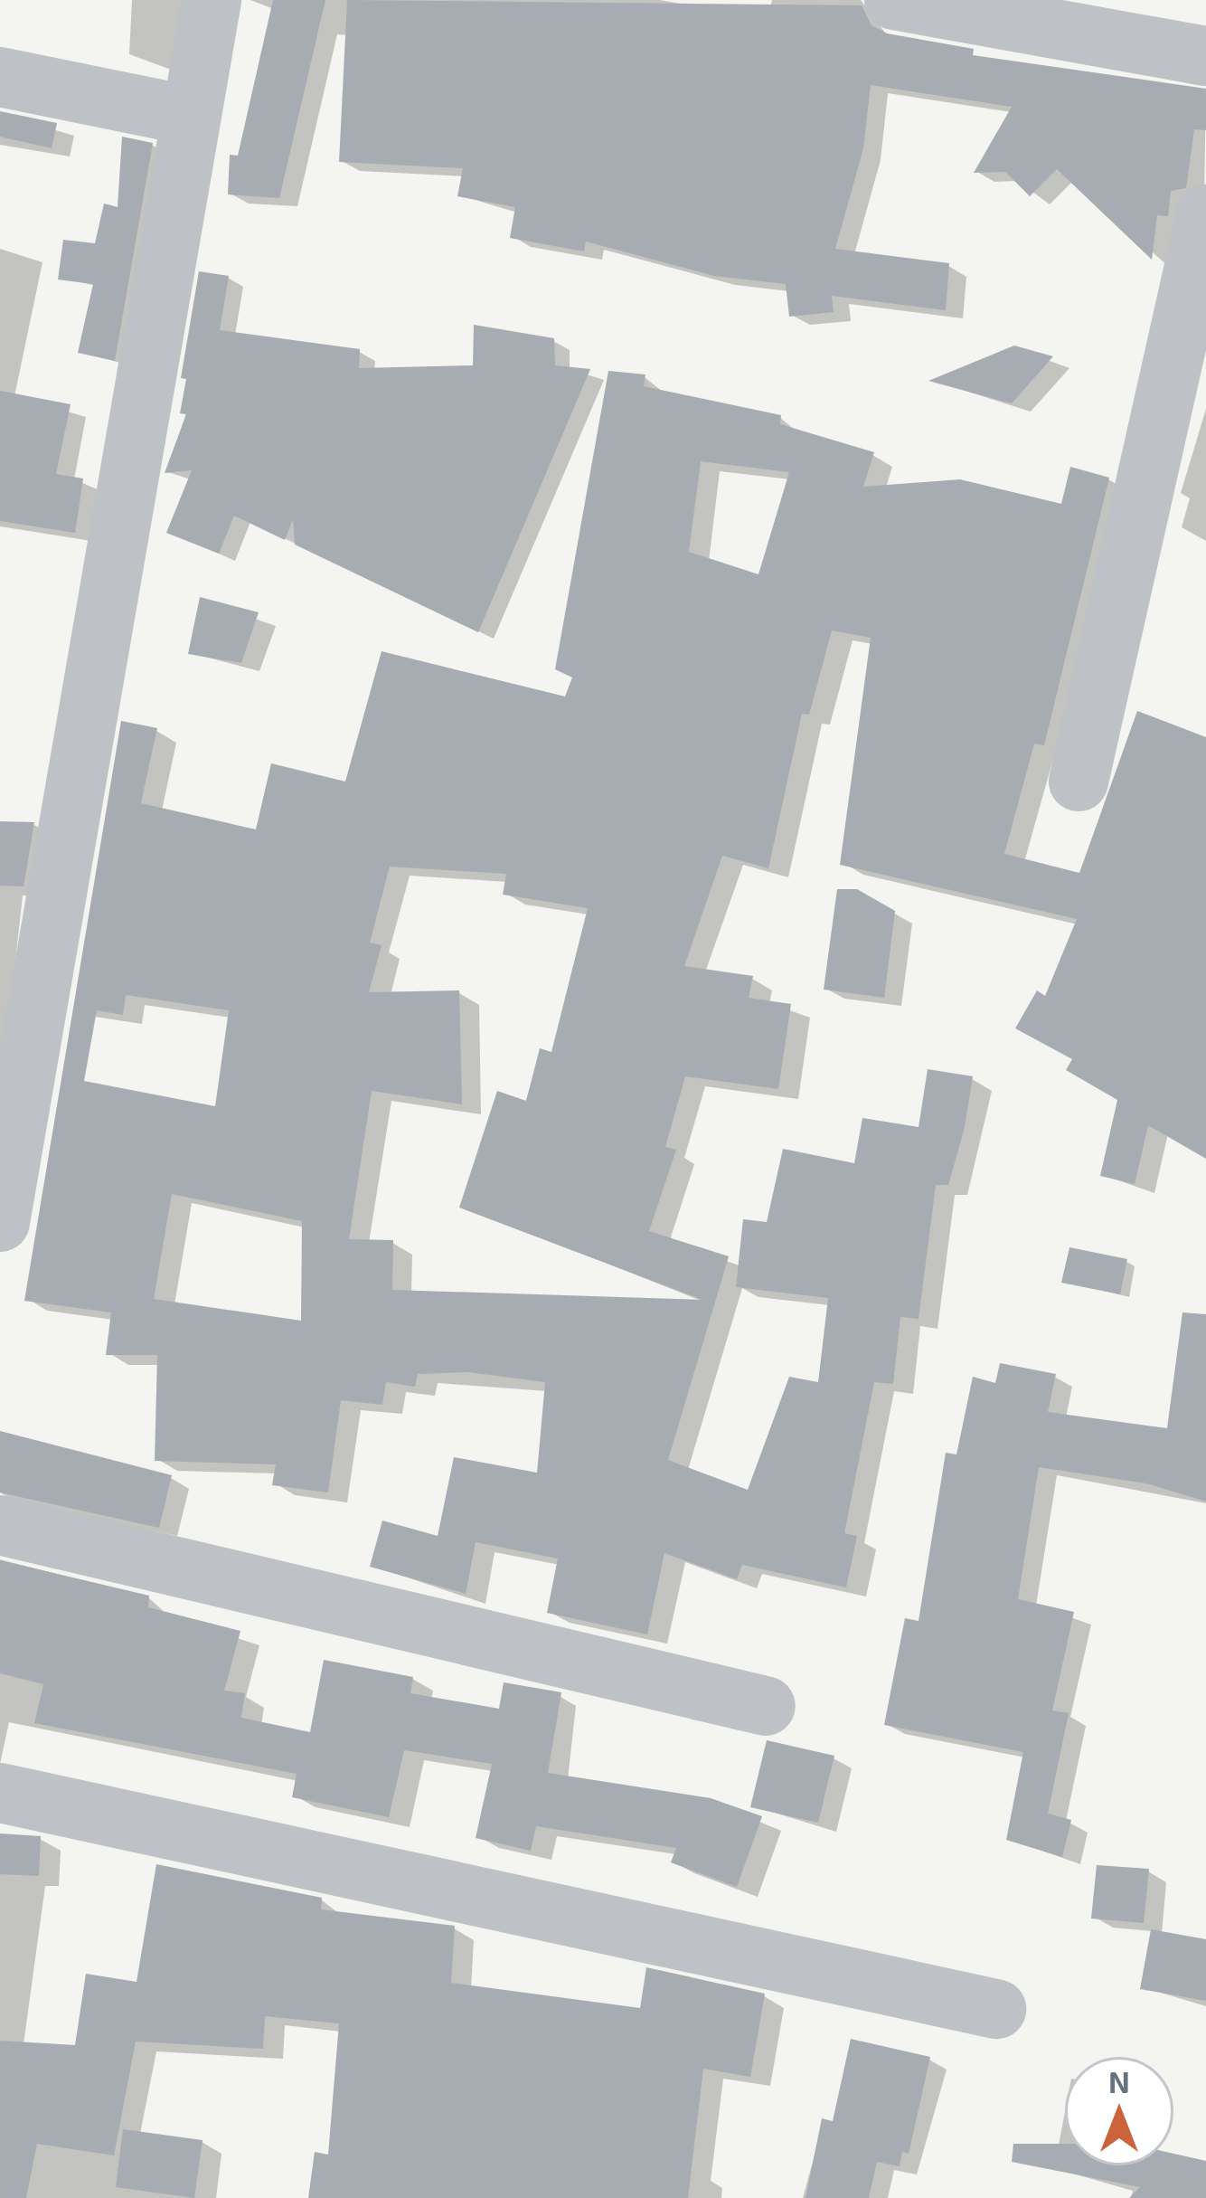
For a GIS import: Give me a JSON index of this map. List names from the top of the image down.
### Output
{
  "north": "top"
}
